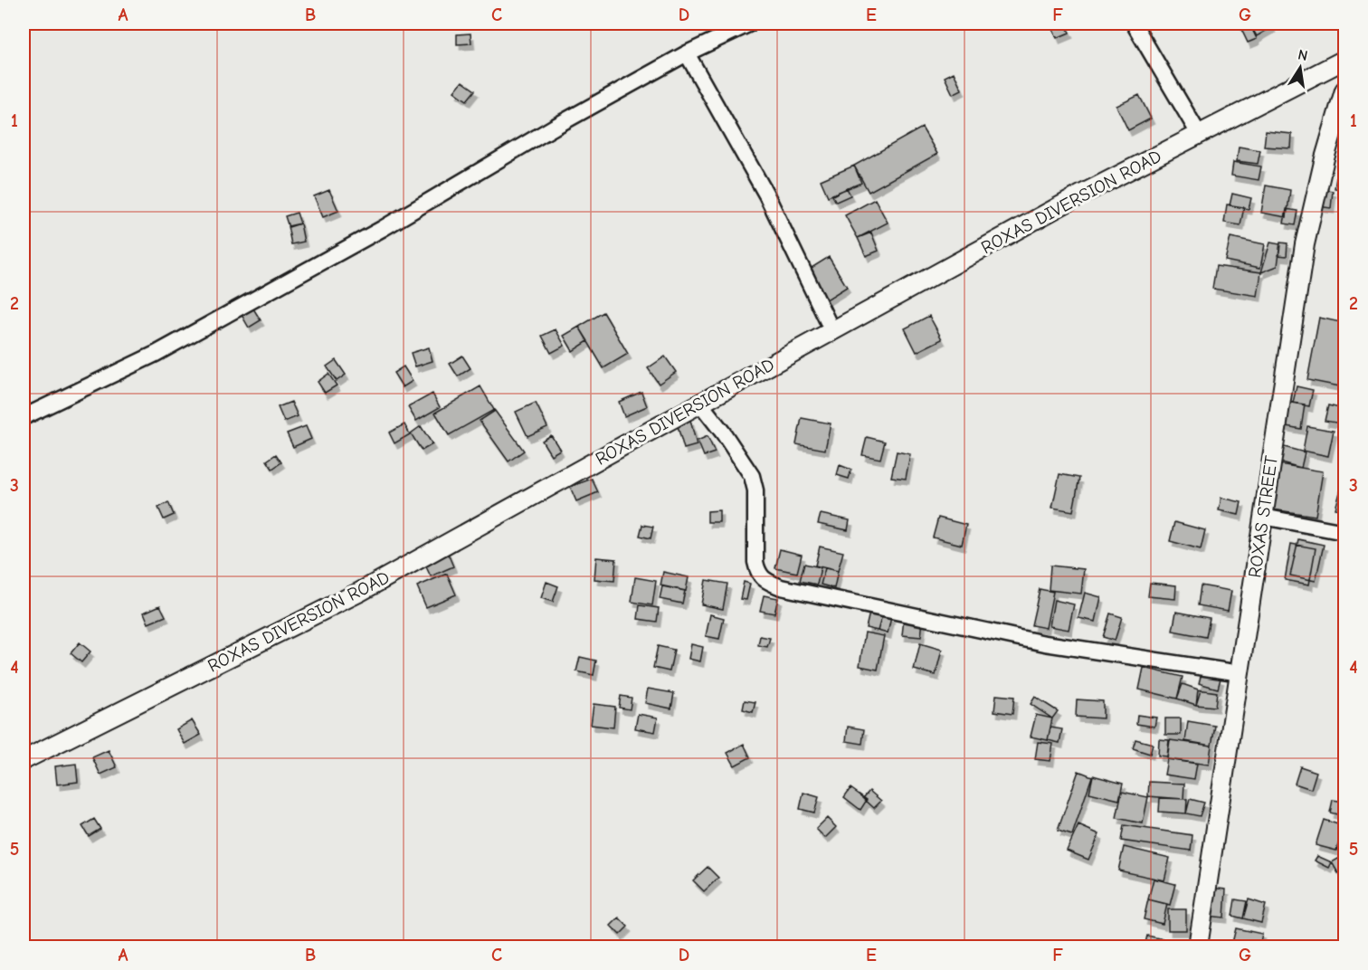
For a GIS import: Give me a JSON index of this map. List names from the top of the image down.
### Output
{
  "streets": {
    "main road": ["ROXAS DIVERSION ROAD", "ROXAS STREET"]
  },
  "north": "top",
  "grid": {
    "columns": [
      "A",
      "B",
      "C",
      "D",
      "E",
      "F",
      "G"
    ],
    "rows": [
      "1",
      "2",
      "3",
      "4",
      "5"
    ]
  }
}
